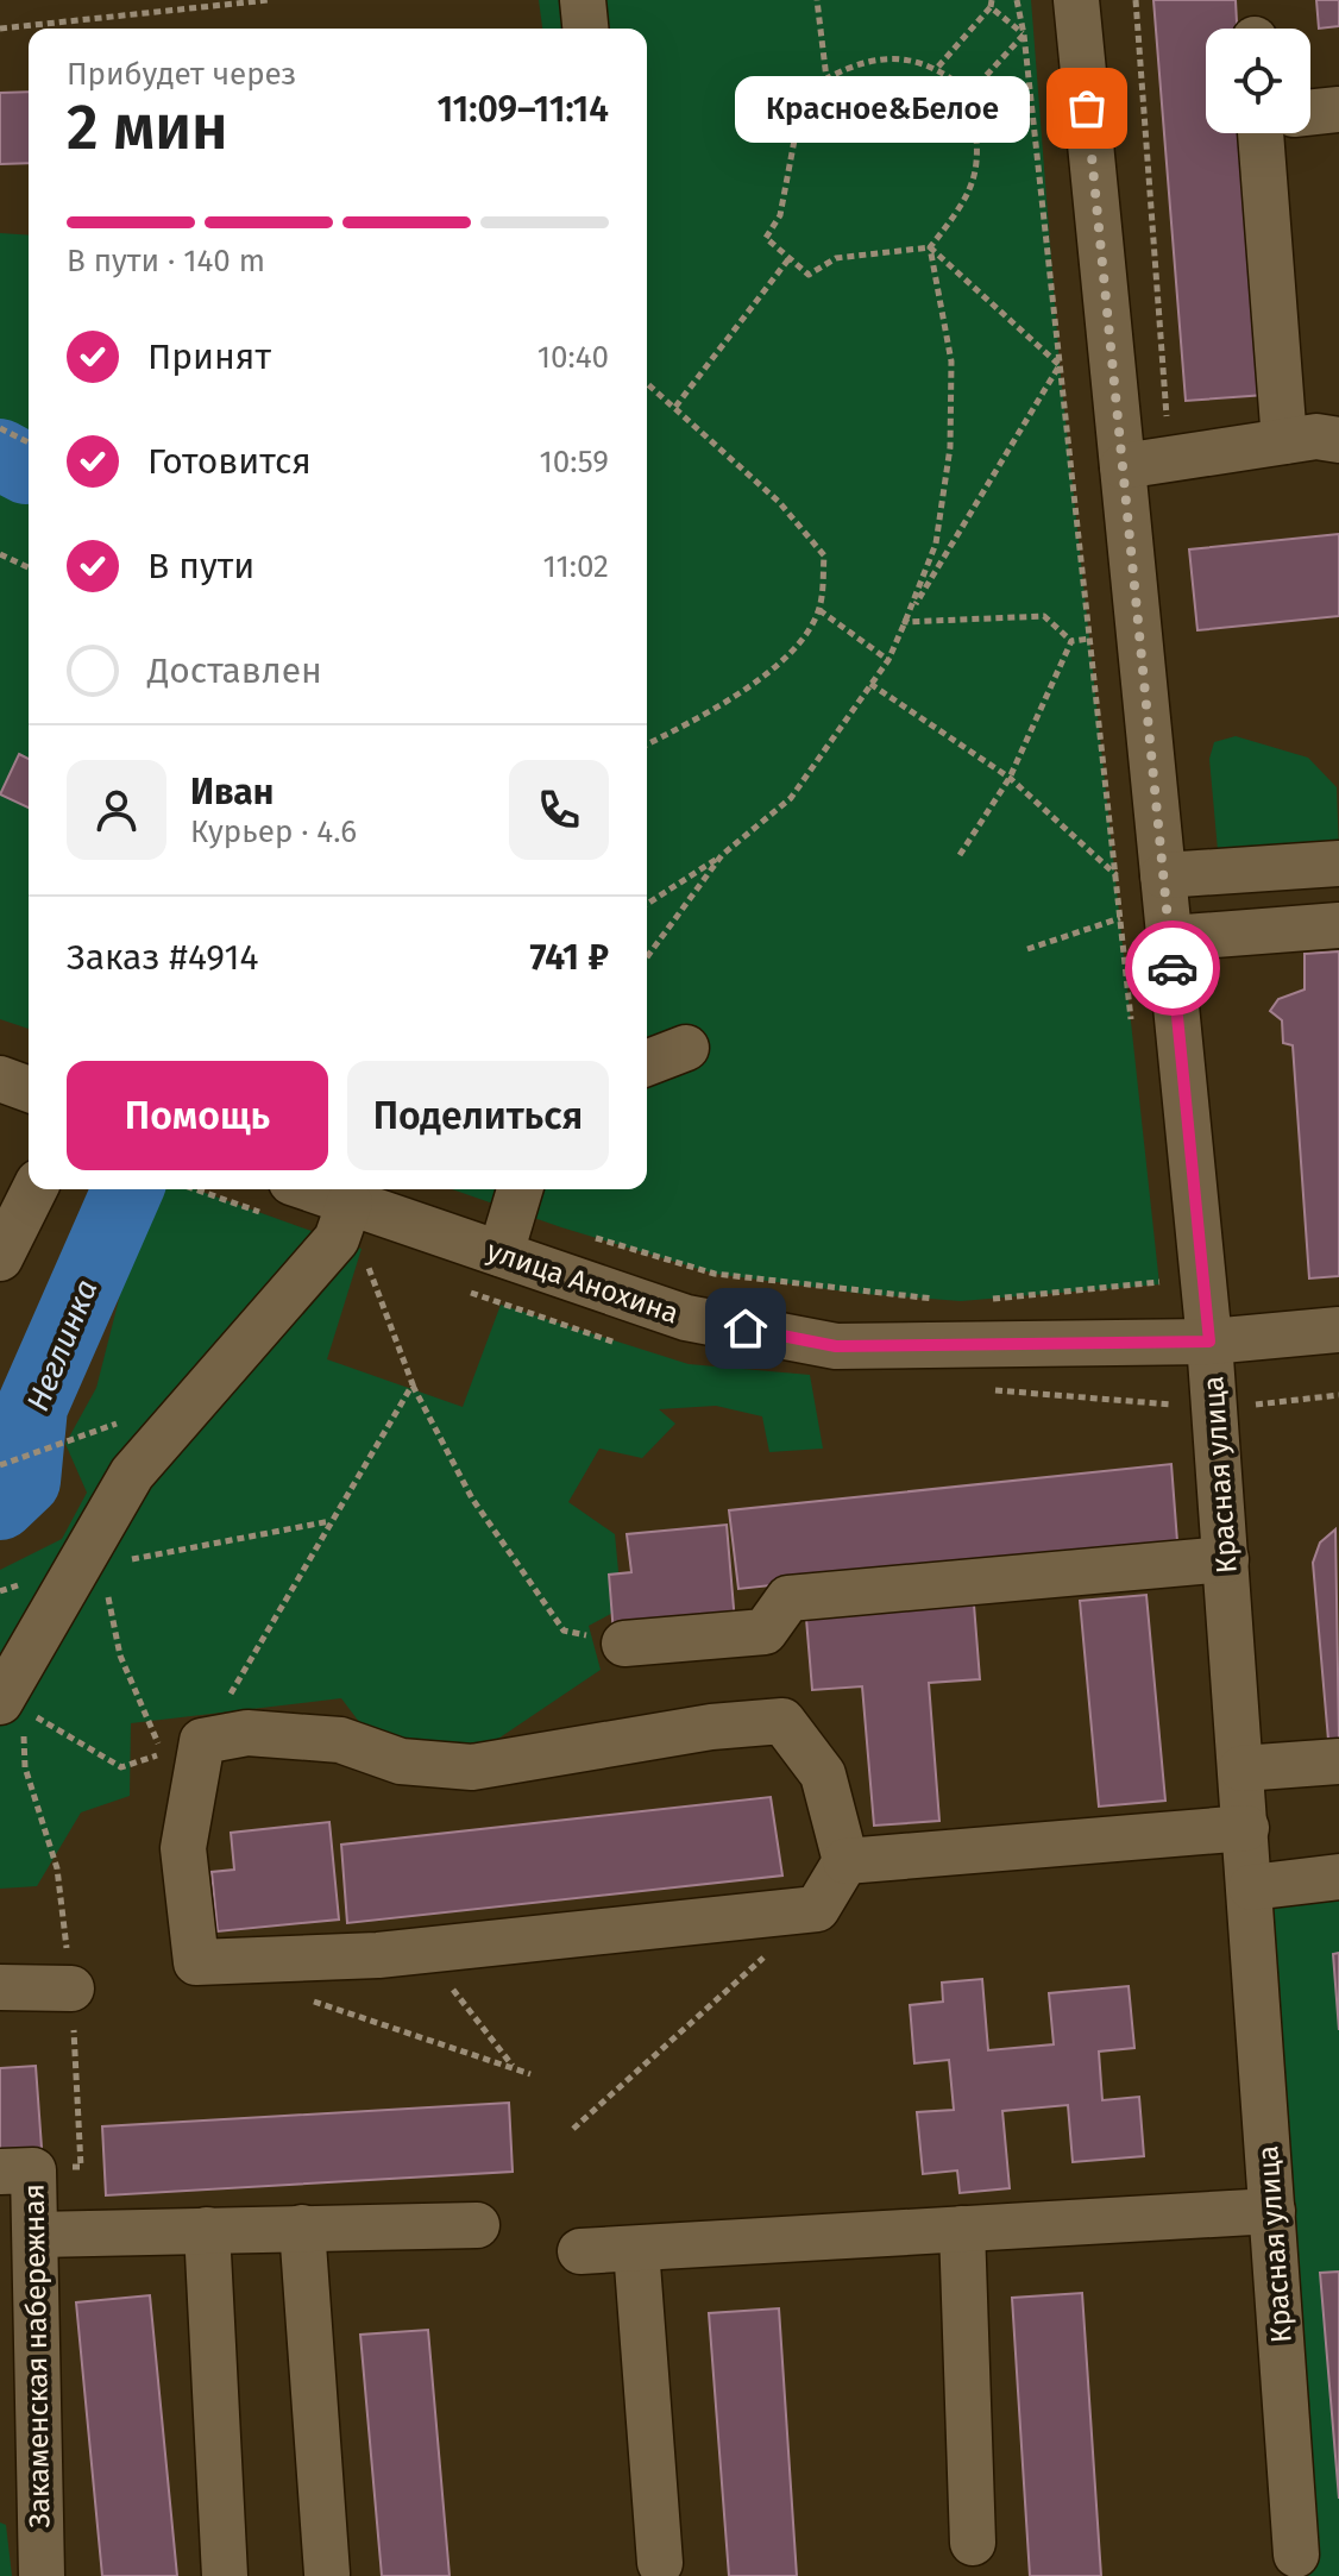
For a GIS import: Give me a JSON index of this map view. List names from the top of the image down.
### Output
{
  "streets": {
    "street": ["улица Анохина", "Красная улица", "Закаменская набережная"]
  },
  "crossings": [
    ["улица Анохина", "Красная улица"]
  ],
  "water": ["Неглинка"],
  "places": ["Красное&Белое"],
  "page": {
    "heading": ["2 мин", "Прибудет через", "11:09–11:14"],
    "panel": [
      "Иван",
      "Курьер · 4.6",
      "Заказ #4914",
      "741 ₽"
    ],
    "bubble": "Красное&Белое",
    "bar": "В пути · 140 m",
    "list": [
      ["Принят", "10:40"],
      ["Готовится", "10:59"],
      ["В пути", "11:02"],
      "Доставлен"
    ],
    "buttons": ["Помощь", "Поделиться"]
  }
}
